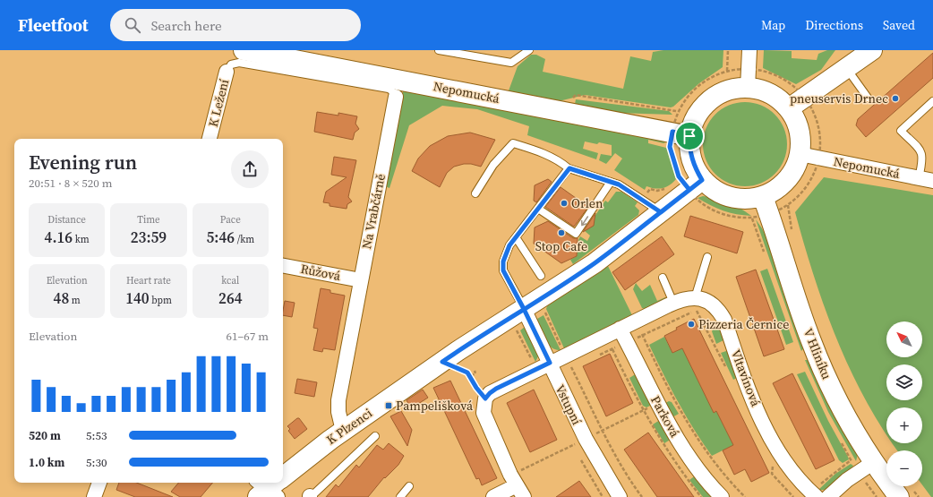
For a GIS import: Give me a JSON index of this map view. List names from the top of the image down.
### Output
{
  "streets": {
    "street": [
      "Nepomucká",
      "K Ležení",
      "Na Vrabčárně",
      "Růžová",
      "V Hliníku",
      "Vltavínová",
      "Vstupní",
      "Parková",
      "K Plzenci"
    ]
  },
  "crossings": [
    ["Nepomucká", "K Ležení"],
    ["Nepomucká", "Na Vrabčárně"],
    ["Nepomucká", "V Hliníku"],
    ["Nepomucká", "K Plzenci"],
    ["K Ležení", "Na Vrabčárně"],
    ["Na Vrabčárně", "Růžová"],
    ["Na Vrabčárně", "K Plzenci"],
    ["V Hliníku", "K Plzenci"],
    ["Vstupní", "K Plzenci"]
  ],
  "places": {
    "other": [
      "pneuservis Drnec",
      "Orlen",
      "Stop Cafe",
      "Pizzeria Černice"
    ],
    "transit": ["Pampelišková"]
  },
  "north": "top left",
  "page": {
    "header": "Fleetfoot",
    "search": "Search here",
    "nav": ["Map", "Directions", "Saved"],
    "heading": ["Evening run", "20:51 · 8 × 520 m"],
    "stats": [
      ["Distance", "4.16 km"],
      ["Time", "23:59"],
      ["Pace", "5:46 /km"],
      ["Elevation", "48 m"],
      ["Heart rate", "140 bpm"],
      ["kcal", "264"]
    ],
    "map_buttons": ["+", "−"],
    "chart": ["Elevation", "61–67 m"],
    "list": [
      {
        "name": "520 m",
        "note": "5:53"
      },
      {
        "name": "1.0 km",
        "note": "5:30"
      }
    ]
  }
}
